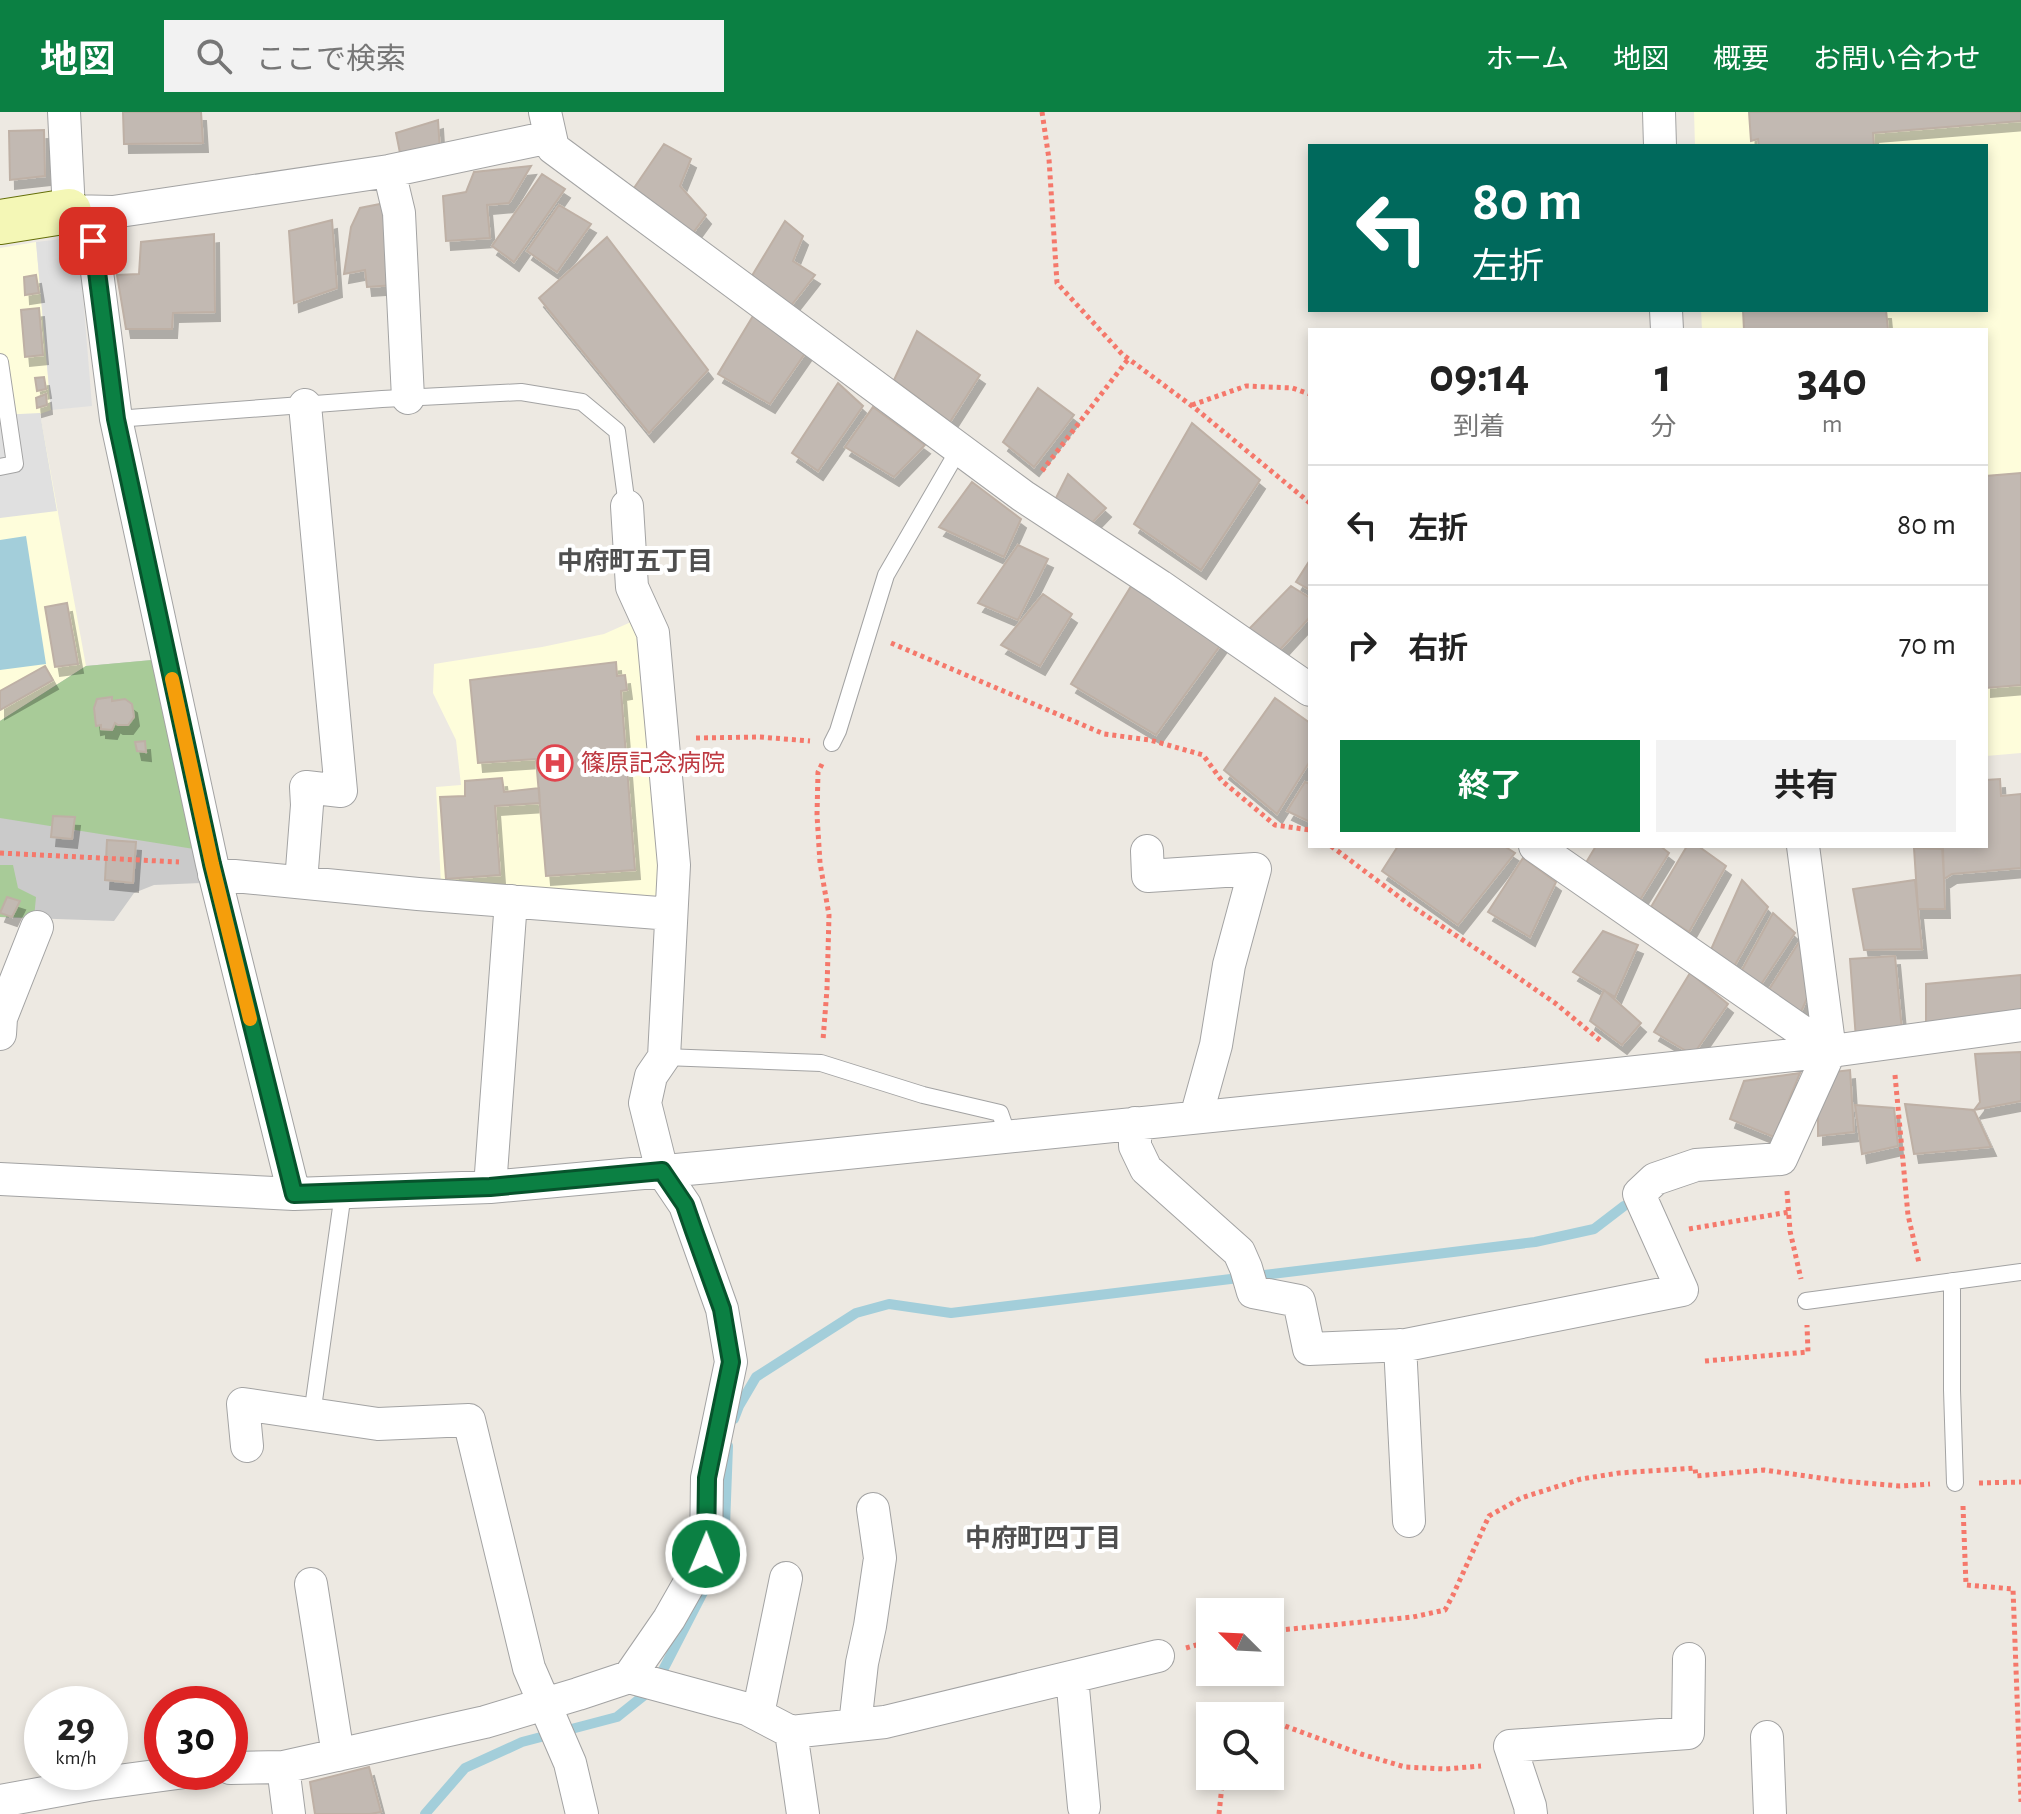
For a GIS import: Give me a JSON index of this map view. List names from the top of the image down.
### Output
{
  "districts": ["中府町五丁目", "中府町四丁目"],
  "places": {
    "hospital": ["篠原記念病院"]
  },
  "north": "top left",
  "page": {
    "header": "地図",
    "search": "ここで検索",
    "nav": [
      "ホーム",
      "地図",
      "概要",
      "お問い合わせ"
    ],
    "turn": ["80 m", "左折"],
    "eta": [
      "09:14",
      "到着",
      "1",
      "分",
      "340",
      "m"
    ],
    "list": [
      {
        "name": "左折",
        "value": "80 m"
      },
      {
        "name": "右折",
        "value": "70 m"
      }
    ],
    "buttons": ["終了", "共有"],
    "speed": "29 km/h",
    "limit": "30"
  }
}
